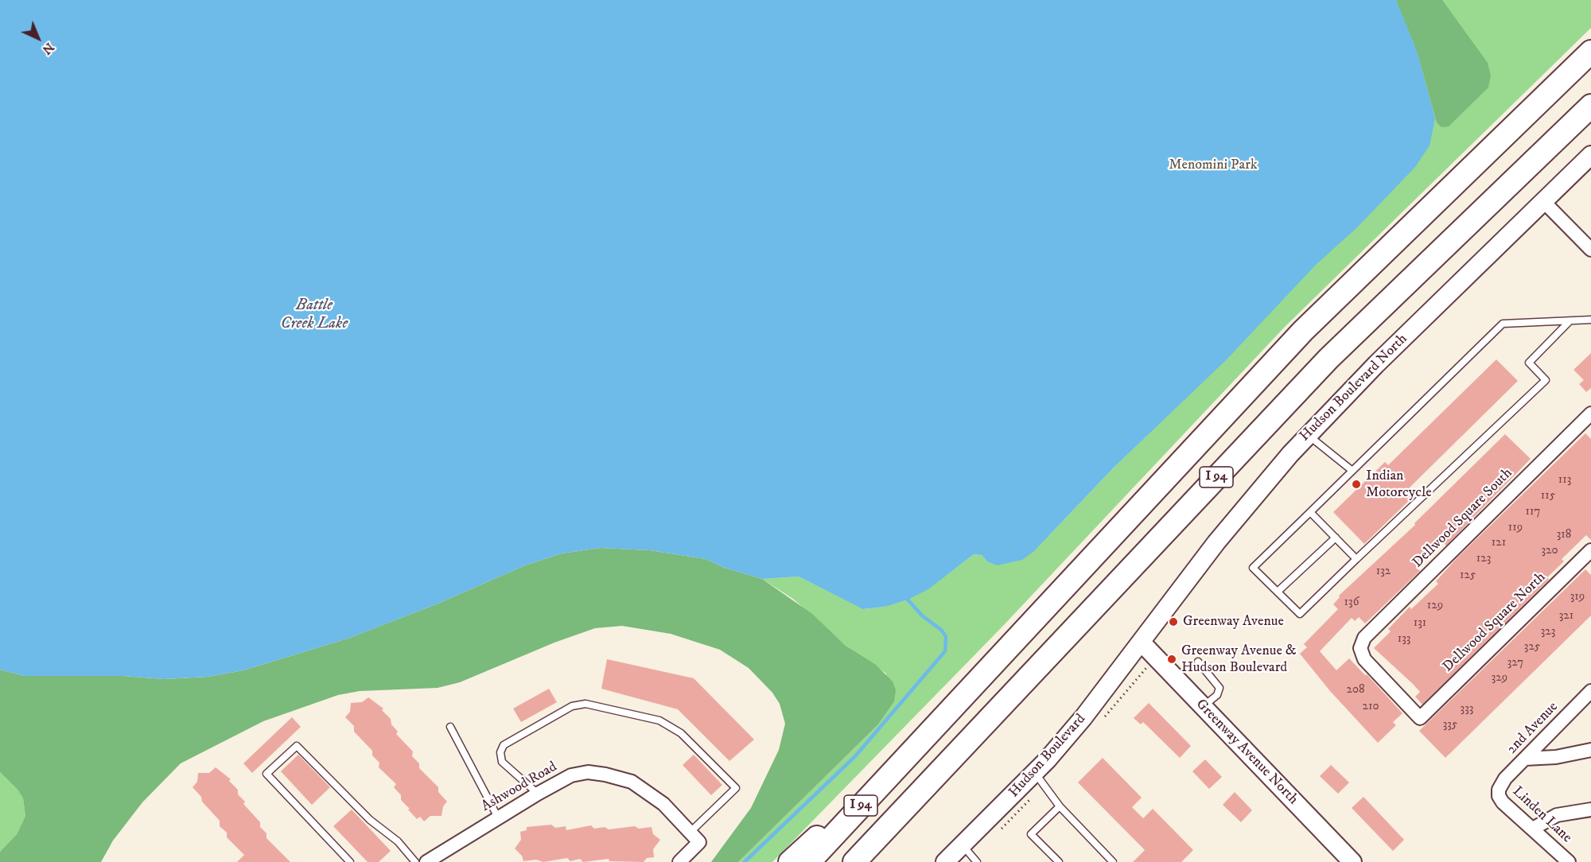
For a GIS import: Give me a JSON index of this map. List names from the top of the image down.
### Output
{
  "streets": {
    "highway": ["I 94"],
    "street": [
      "Hudson Boulevard North",
      "Dellwood Square South",
      "Dellwood Square North",
      "2nd Avenue",
      "Greenway Avenue North",
      "Hudson Boulevard",
      "Ashwood Road",
      "Linden Lane"
    ]
  },
  "crossings": [
    ["Hudson Boulevard North", "Greenway Avenue North"],
    ["Hudson Boulevard North", "Hudson Boulevard"],
    ["Dellwood Square South", "Dellwood Square North"],
    ["2nd Avenue", "Linden Lane"],
    ["Greenway Avenue North", "Hudson Boulevard"]
  ],
  "water": ["Battle Creek Lake"],
  "parks": ["Menomini Park"],
  "places": ["Indian Motorcycle", "Greenway Avenue", "Greenway Avenue & Hudson Boulevard"],
  "house_numbers": [
    "113",
    "115",
    "117",
    "119",
    "318",
    "121",
    "320",
    "123",
    "132",
    "125",
    "319",
    "136",
    "129",
    "321",
    "131",
    "323",
    "133",
    "325",
    "327",
    "329",
    "208",
    "210",
    "333",
    "335"
  ],
  "north": "bottom right"
}
